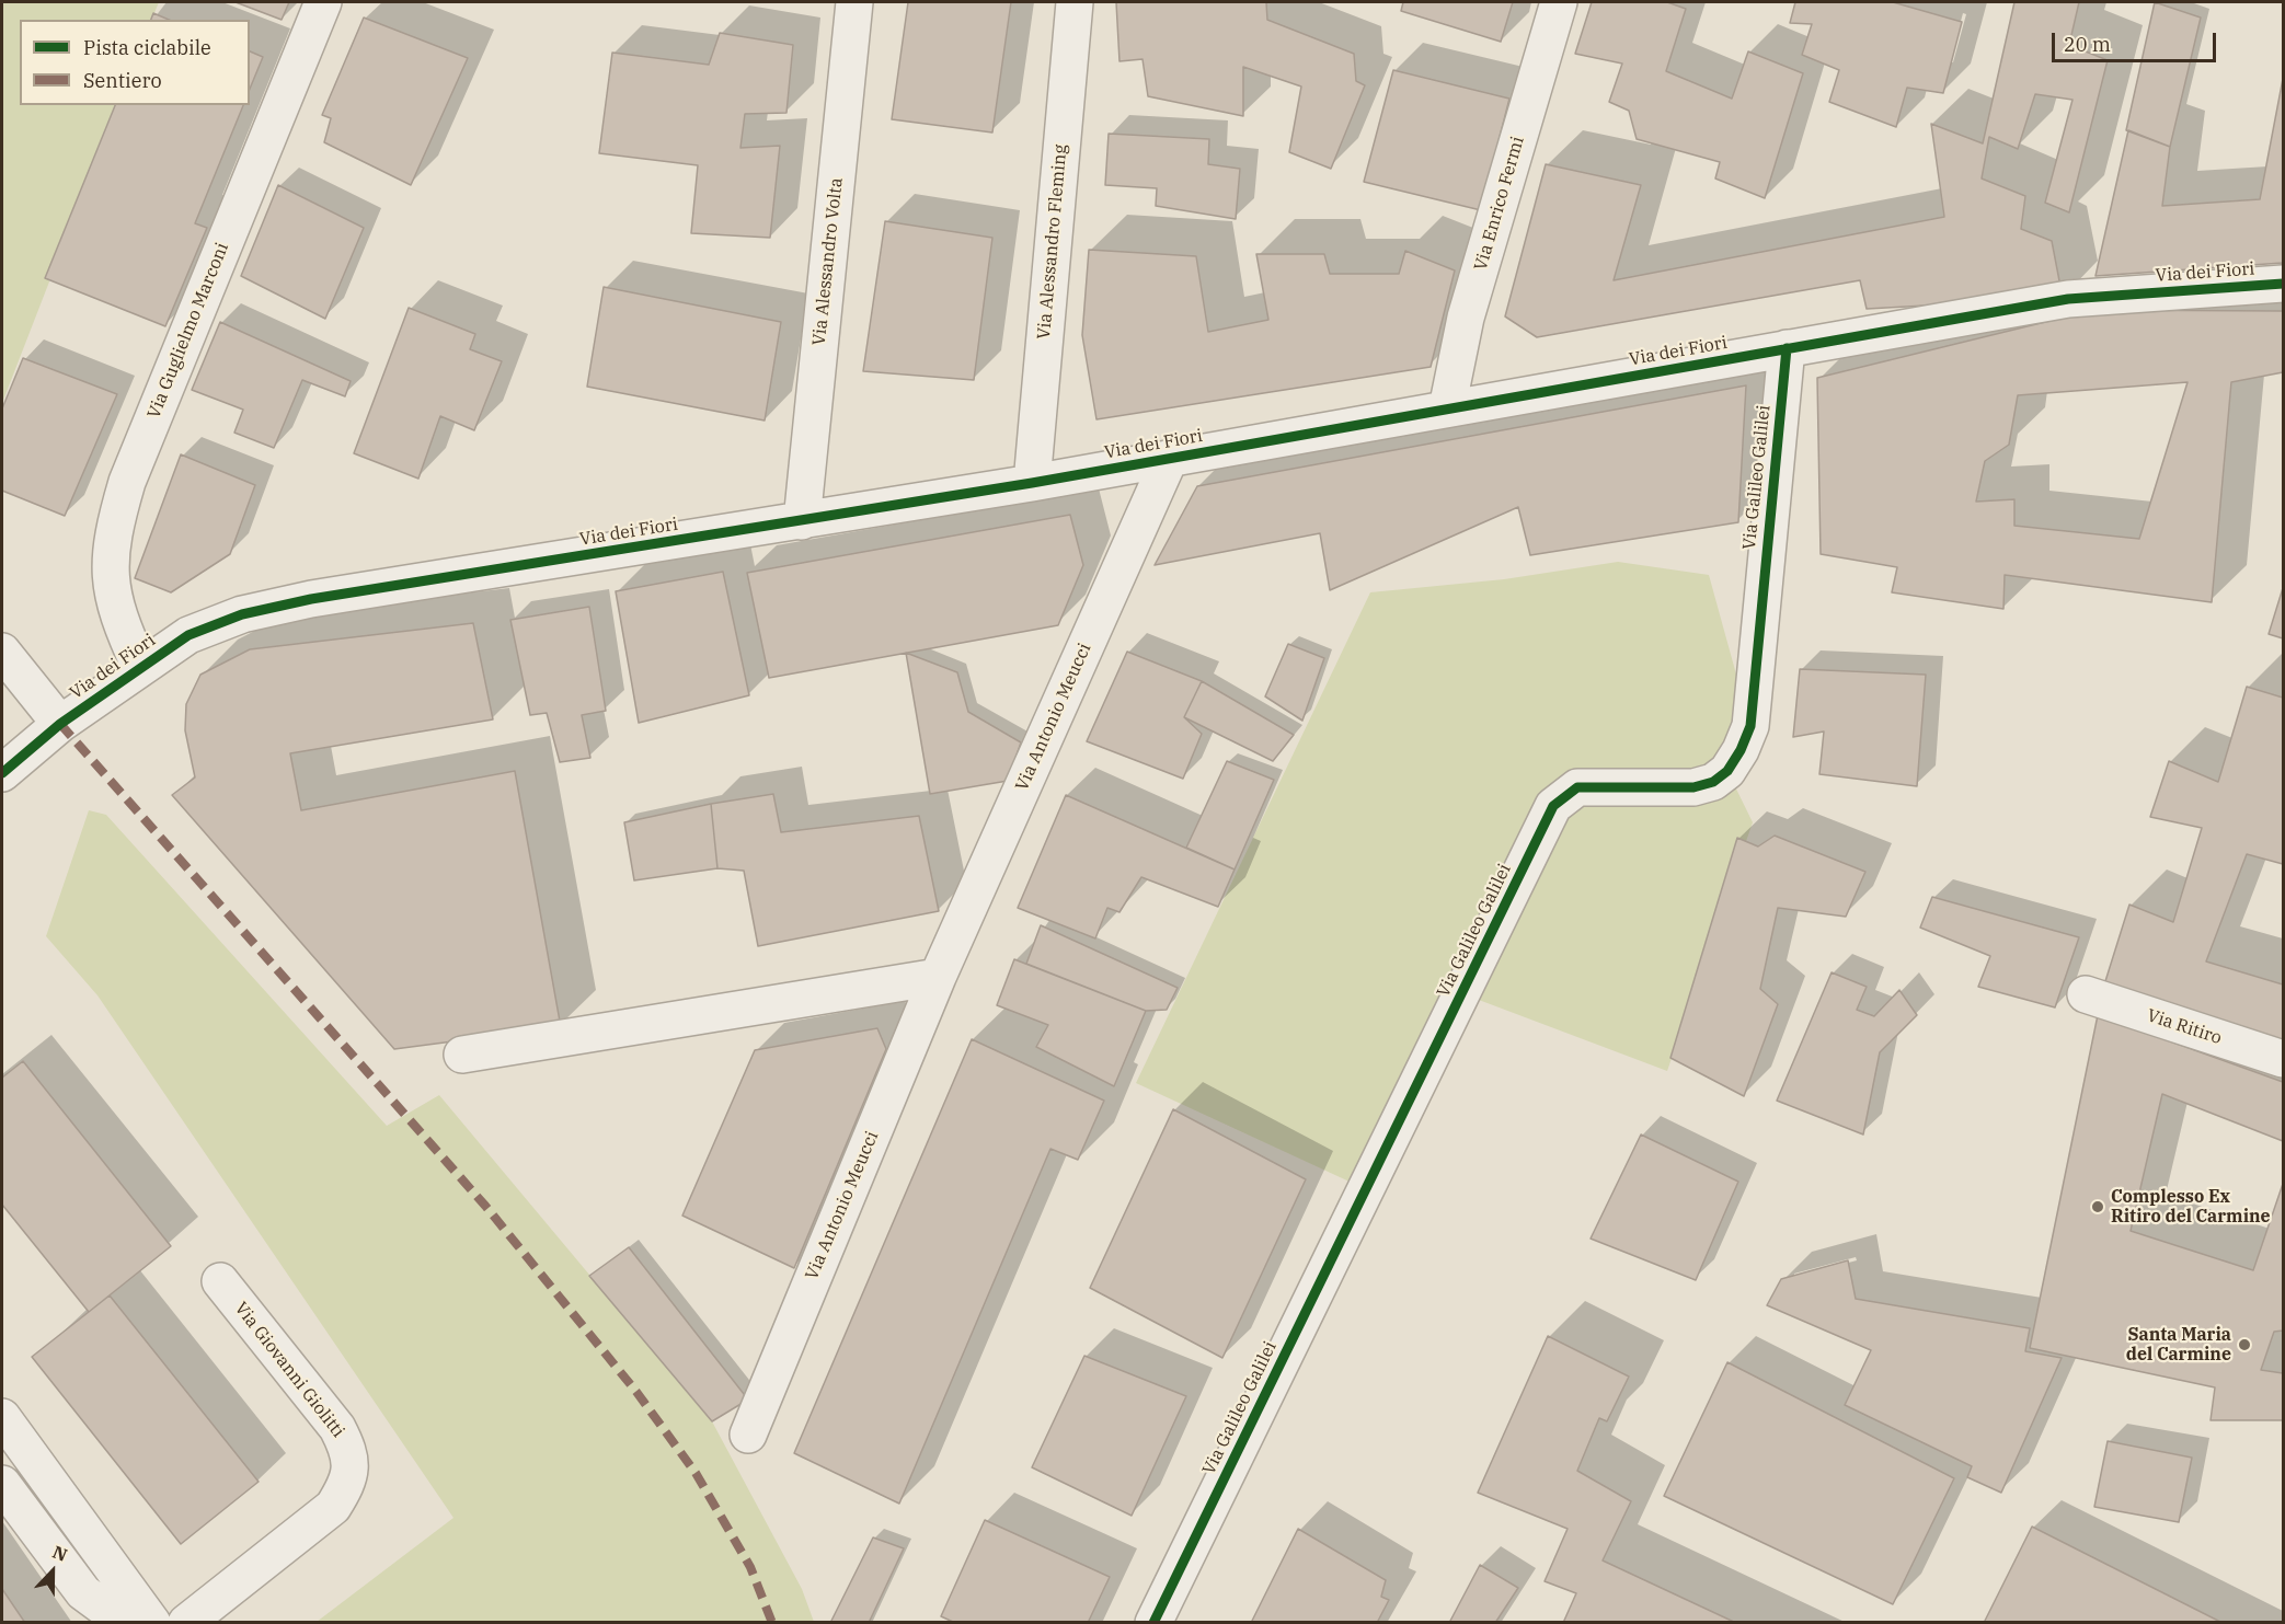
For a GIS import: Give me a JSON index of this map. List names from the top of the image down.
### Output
{
  "streets": {
    "street": [
      "Via Enrico Fermi",
      "Via Alessandro Fleming",
      "Via Alessandro Volta",
      "Via dei Fiori",
      "Via Guglielmo Marconi",
      "Via Galileo Galilei",
      "Via Antonio Meucci",
      "Via Ritiro",
      "Via Giovanni Giolitti"
    ]
  },
  "crossings": [
    ["Via Enrico Fermi", "Via dei Fiori"],
    ["Via Alessandro Fleming", "Via dei Fiori"],
    ["Via Alessandro Volta", "Via dei Fiori"],
    ["Via dei Fiori", "Via Guglielmo Marconi"],
    ["Via dei Fiori", "Via Galileo Galilei"],
    ["Via dei Fiori", "Via Antonio Meucci"]
  ],
  "places": ["Complesso Ex Ritiro del Carmine", "Santa Maria del Carmine"],
  "legend": ["Pista ciclabile", "Sentiero"],
  "scale_bar": "20 m",
  "north": "top"
}
